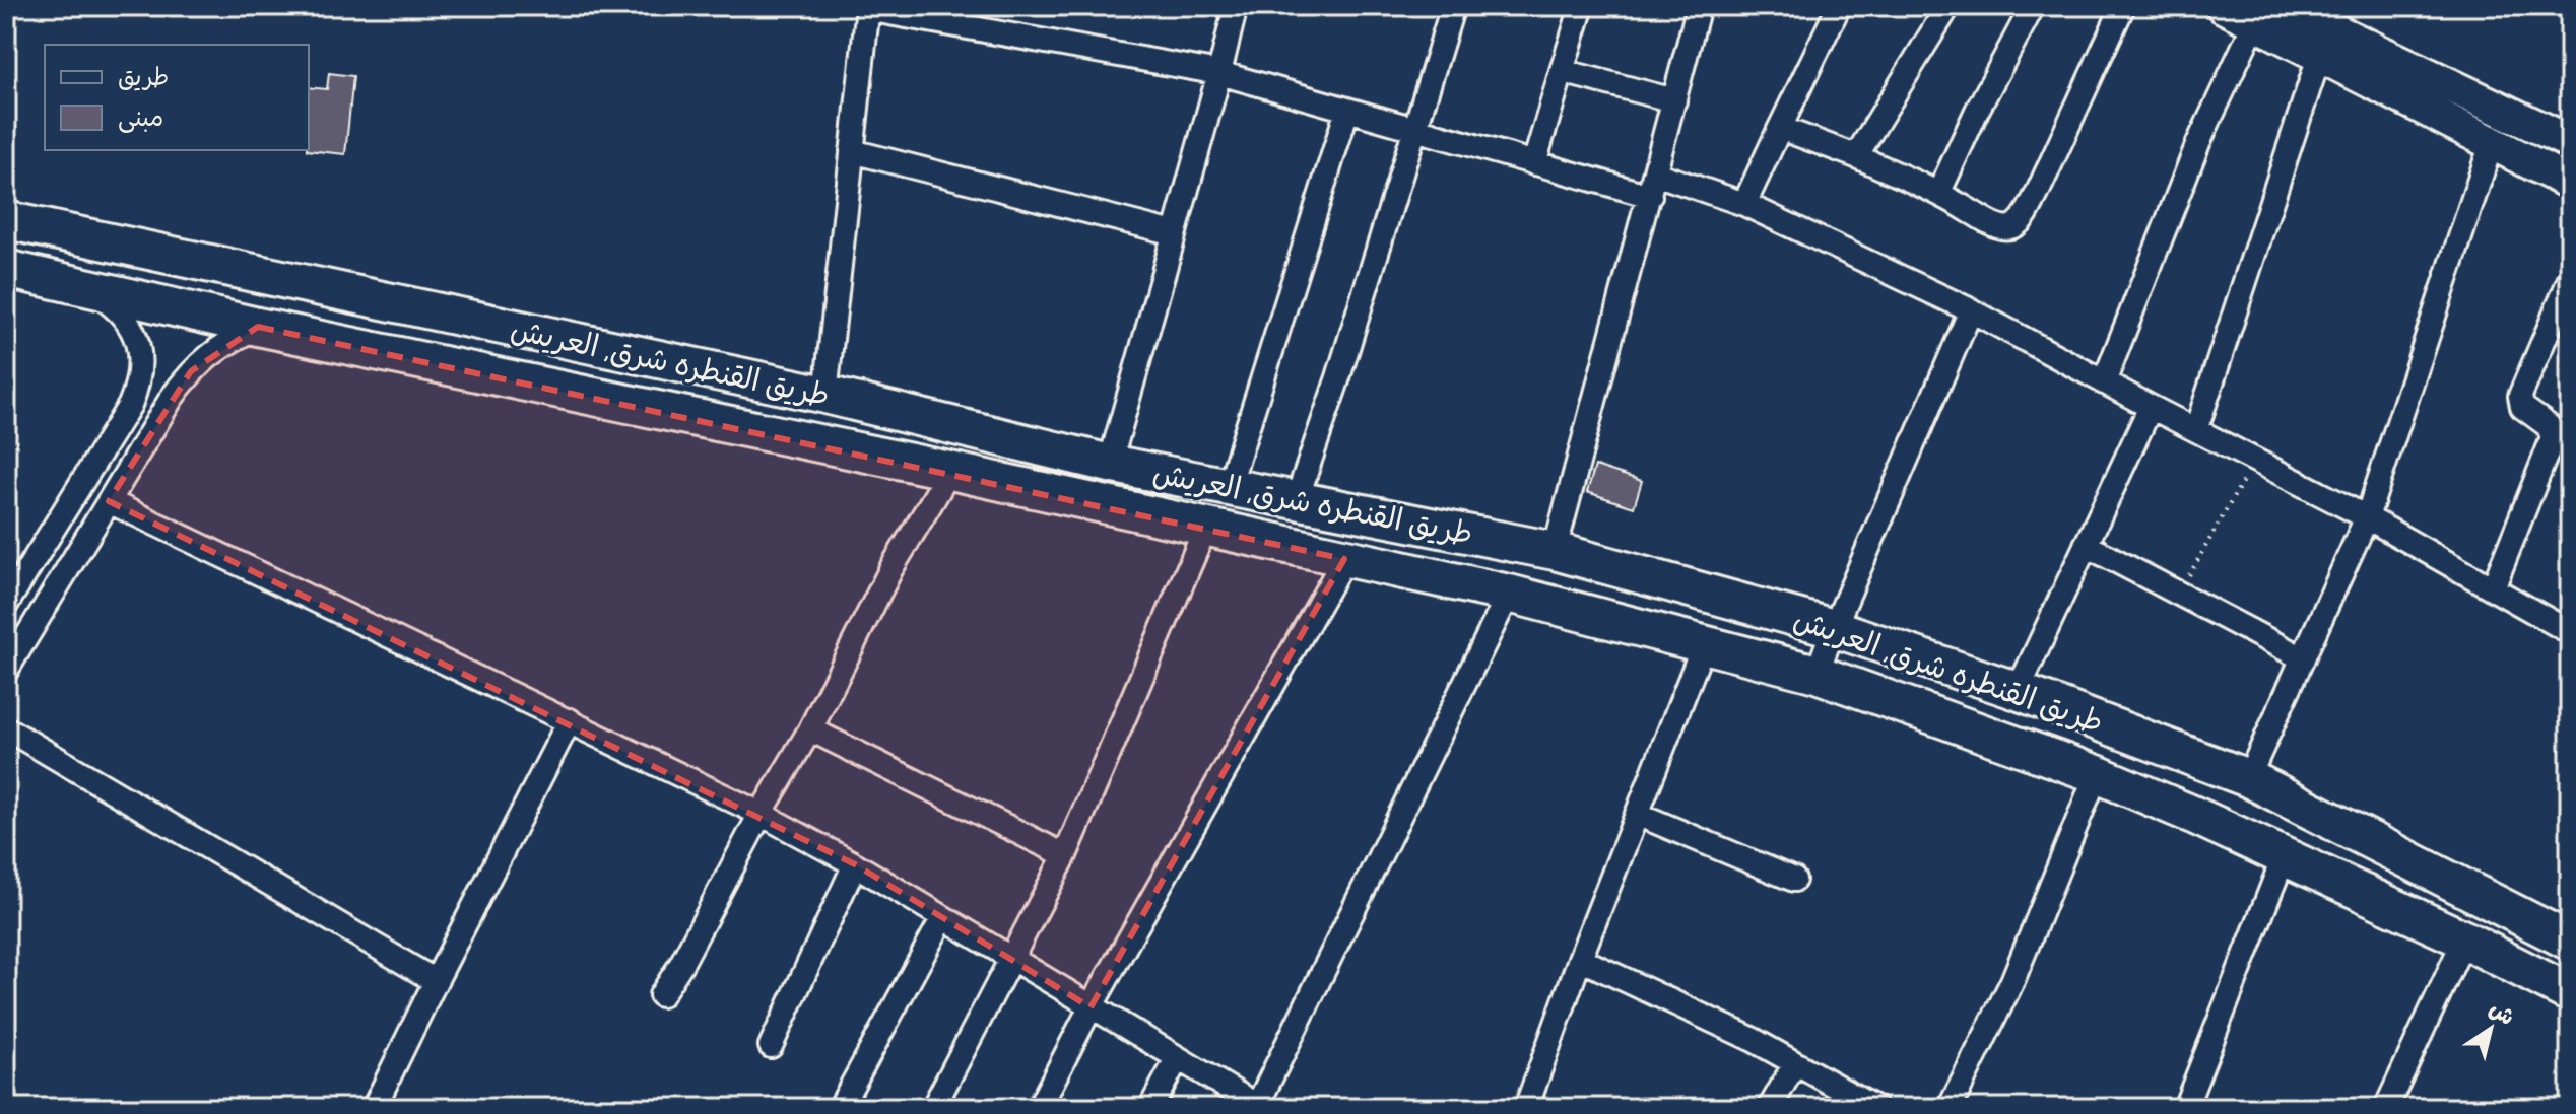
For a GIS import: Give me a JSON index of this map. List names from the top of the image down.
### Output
{
  "streets": {
    "highway": ["طريق القنطره شرق, العريش"]
  },
  "legend": ["طريق", "مبنى"],
  "north": "top right"
}
